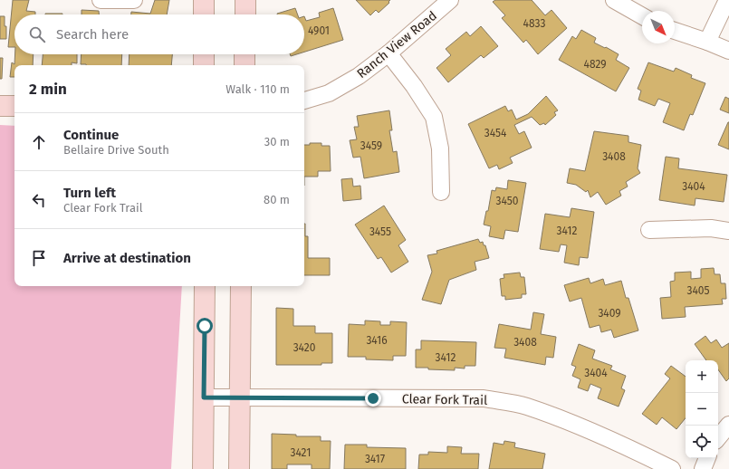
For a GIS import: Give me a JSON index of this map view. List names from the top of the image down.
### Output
{
  "streets": {
    "street": ["Ranch View Road", "Clear Fork Trail"]
  },
  "house_numbers": [
    "4833",
    "4901",
    "4829",
    "3454",
    "3459",
    "3408",
    "3404",
    "3450",
    "3412",
    "3455",
    "3405",
    "3409",
    "3416",
    "3408",
    "3420",
    "3412",
    "3404",
    "3421",
    "3417"
  ],
  "north": "bottom right",
  "page": {
    "search": "Search here",
    "heading": ["2 min", "Walk · 110 m"],
    "list": [
      ["Continue", "Bellaire Drive South", "30 m"],
      ["Turn left", "Clear Fork Trail", "80 m"],
      "Arrive at destination"
    ],
    "map_buttons": ["+", "−"]
  }
}
